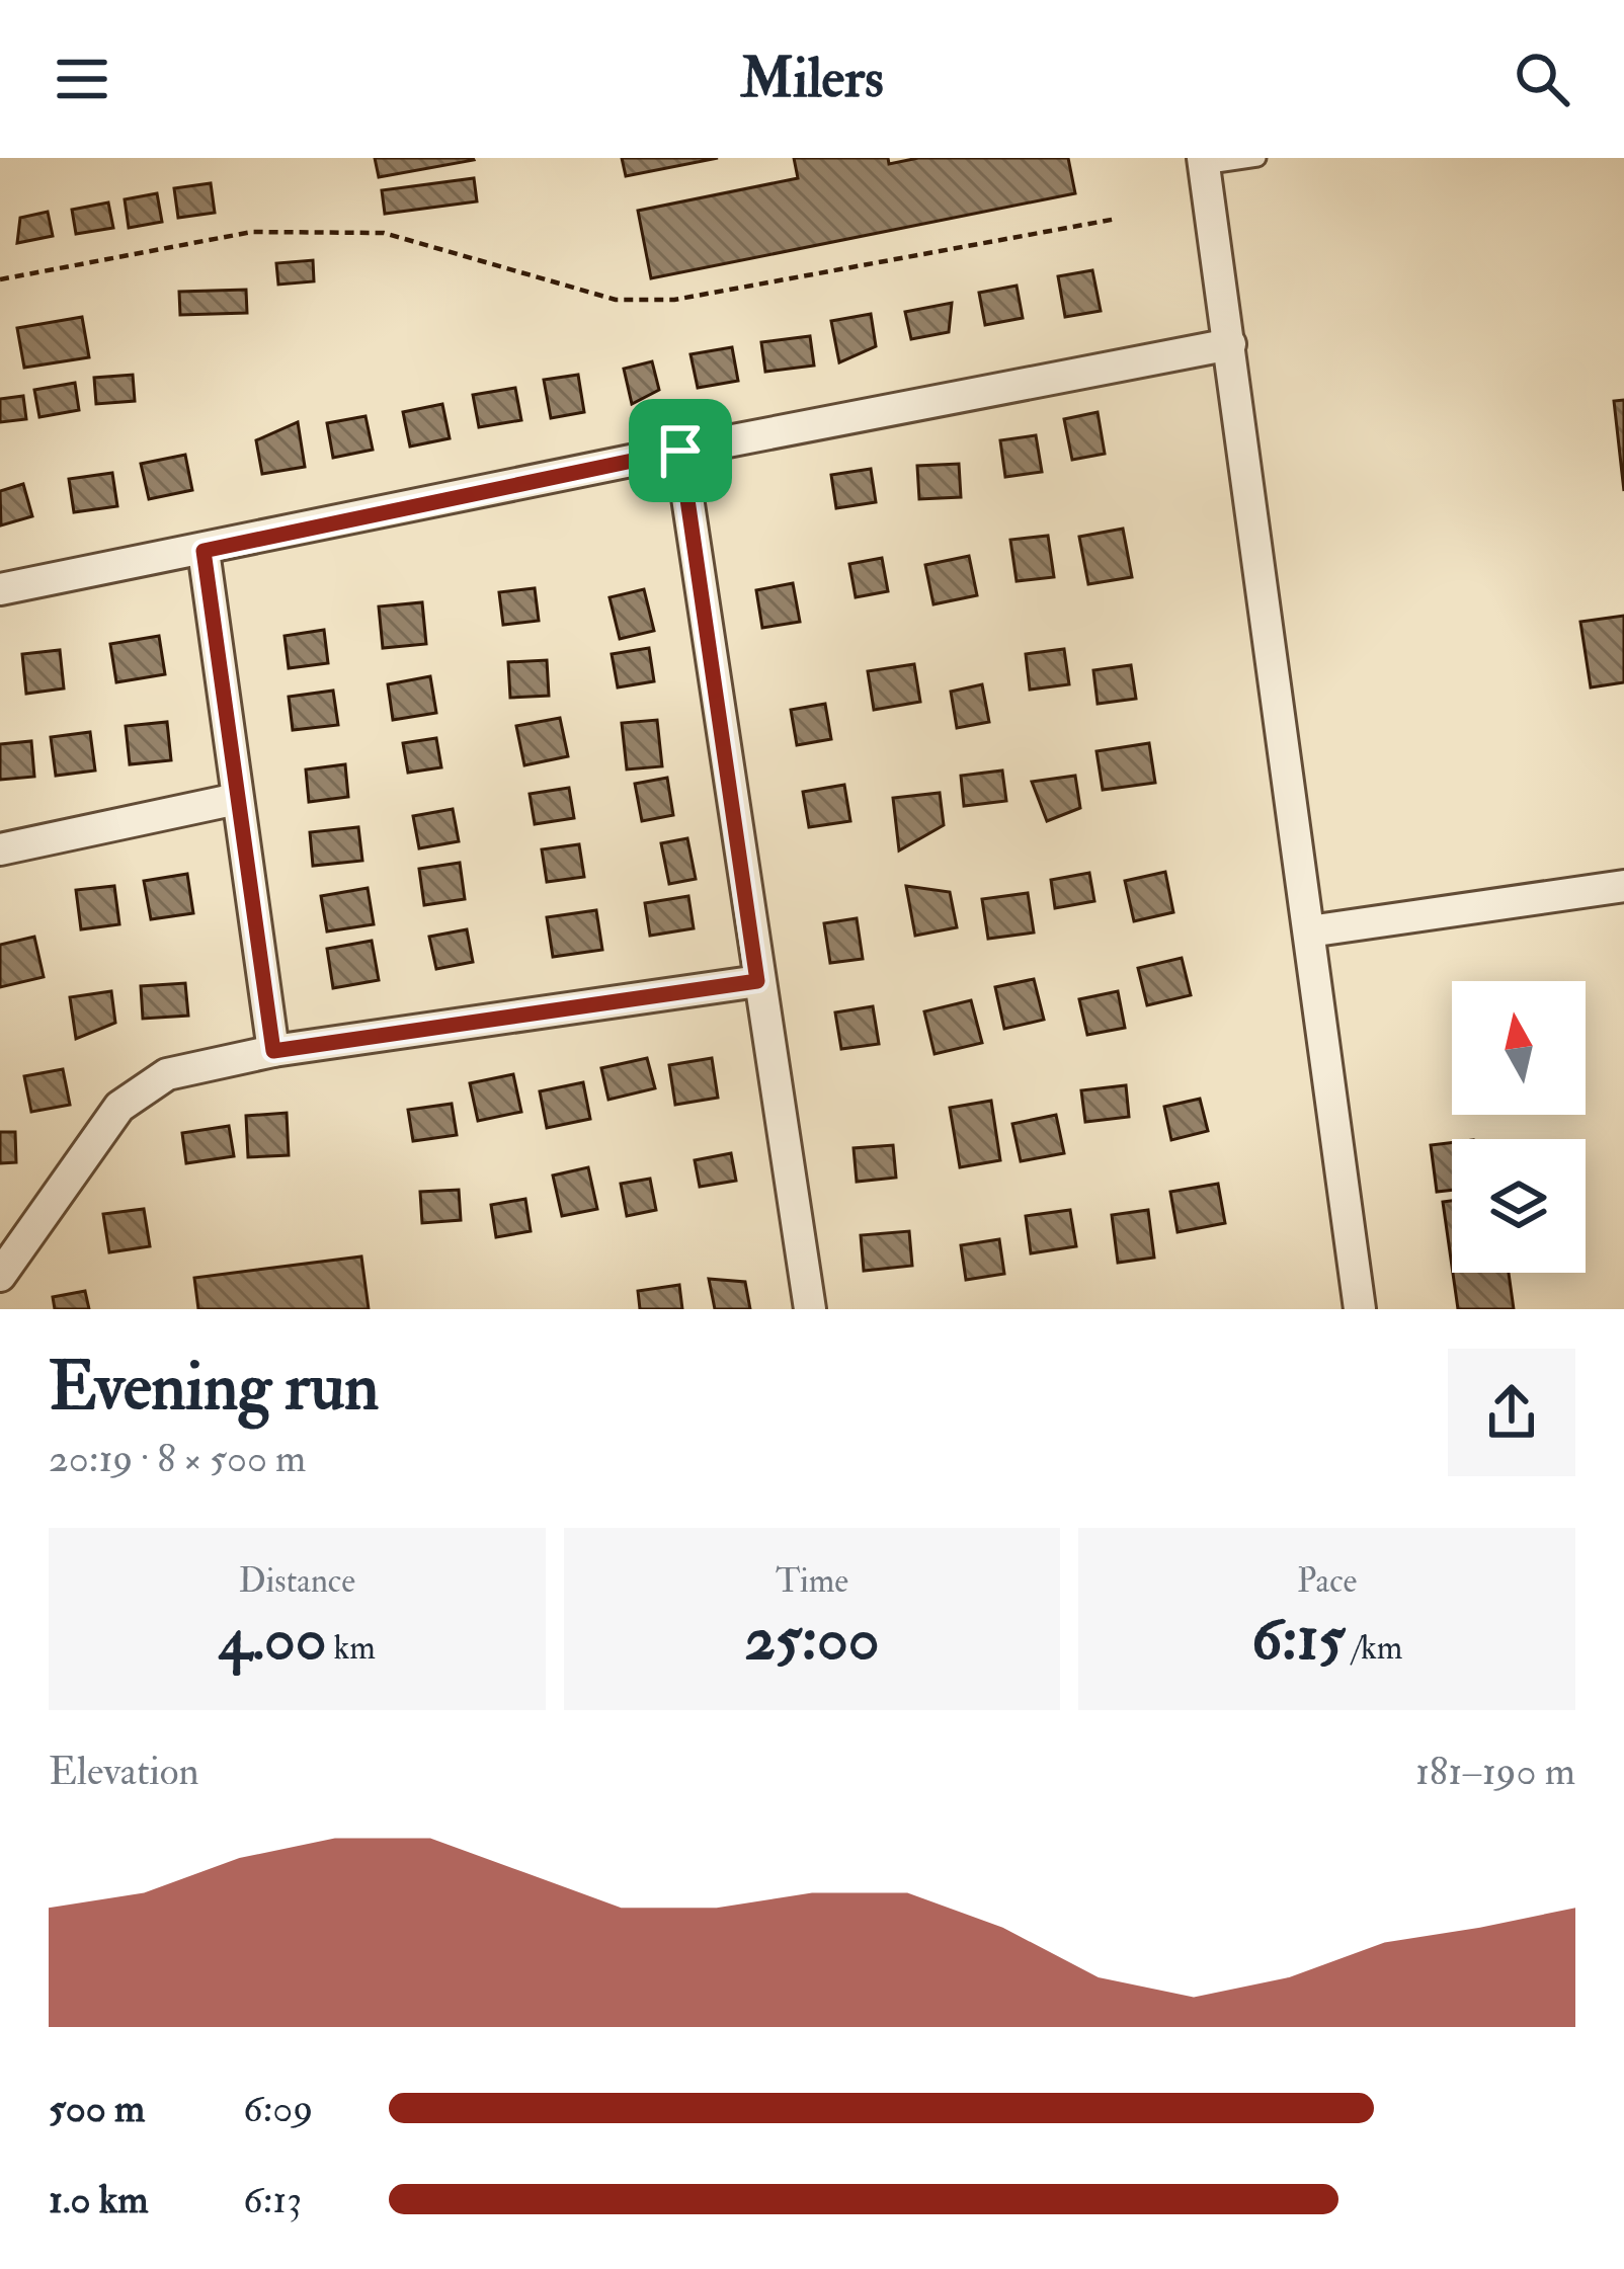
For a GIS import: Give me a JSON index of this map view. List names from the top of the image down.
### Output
{
  "north": "top",
  "page": {
    "header": "Milers",
    "heading": ["Evening run", "20:19 · 8 × 500 m"],
    "stats": [
      ["Distance", "4.00 km"],
      ["Time", "25:00"],
      ["Pace", "6:15 /km"]
    ],
    "chart": ["Elevation", "181–190 m"],
    "list": [
      {
        "name": "500 m",
        "note": "6:09"
      },
      {
        "name": "1.0 km",
        "note": "6:13"
      }
    ]
  }
}
